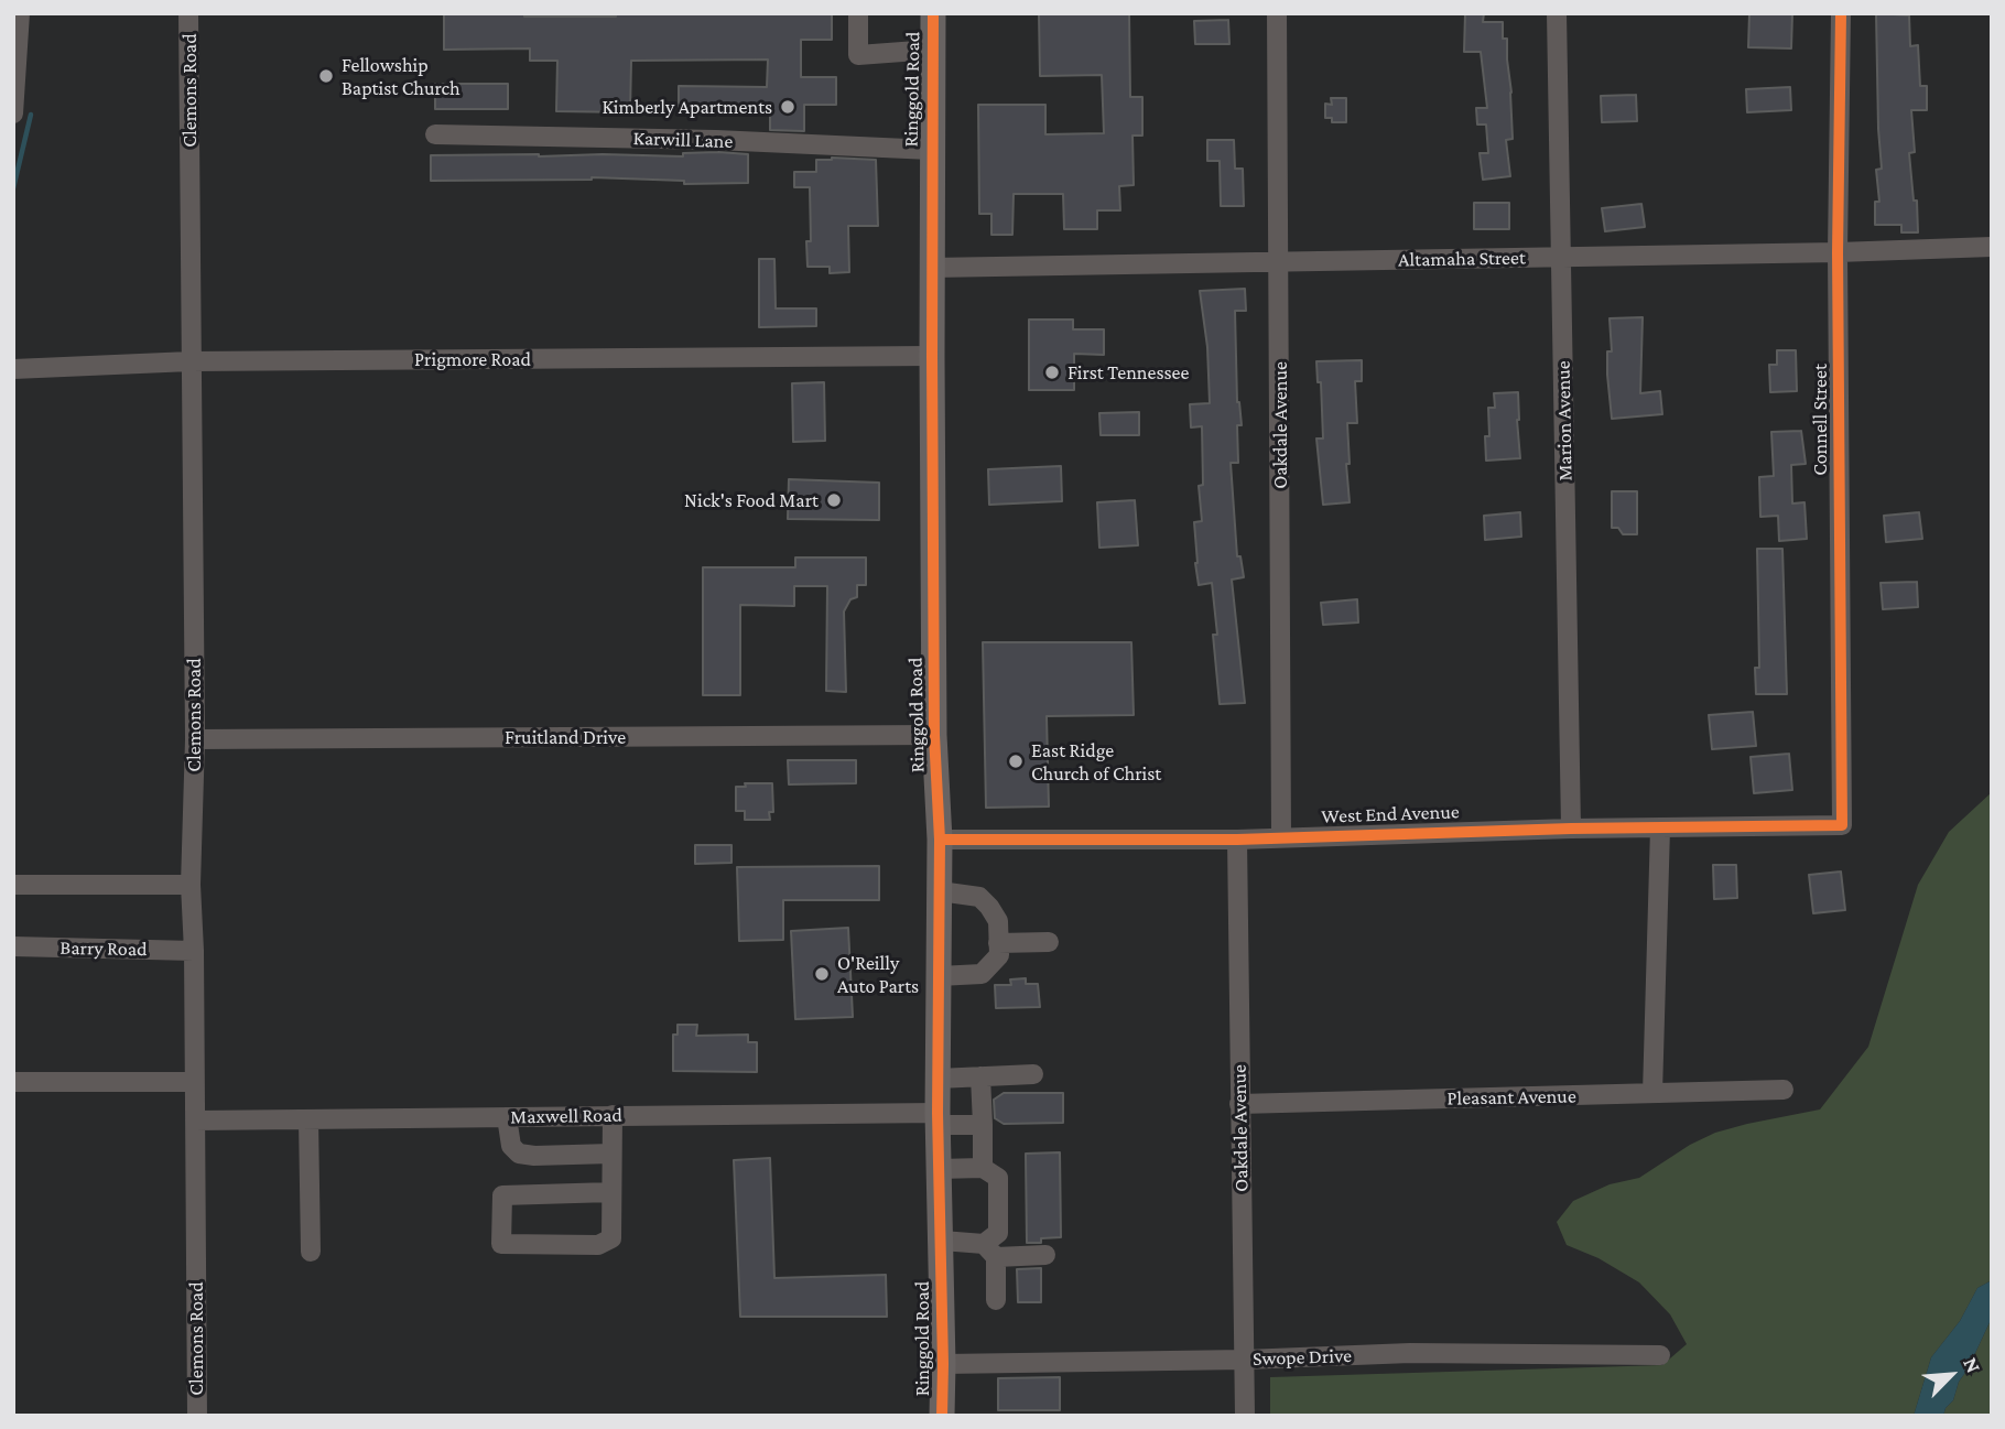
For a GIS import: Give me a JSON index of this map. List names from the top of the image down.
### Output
{
  "streets": {
    "main road": ["Ringgold Road"],
    "street": [
      "Clemons Road",
      "Karwill Lane",
      "Altamaha Street",
      "Prigmore Road",
      "Connell Street",
      "Marion Avenue",
      "Oakdale Avenue",
      "Fruitland Drive",
      "West End Avenue",
      "Barry Road",
      "Pleasant Avenue",
      "Maxwell Road",
      "Swope Drive"
    ]
  },
  "crossings": [
    ["Ringgold Road", "Karwill Lane"],
    ["Ringgold Road", "Altamaha Street"],
    ["Ringgold Road", "Prigmore Road"],
    ["Ringgold Road", "Fruitland Drive"],
    ["Ringgold Road", "West End Avenue"],
    ["Ringgold Road", "Maxwell Road"],
    ["Ringgold Road", "Swope Drive"],
    ["Clemons Road", "Prigmore Road"],
    ["Clemons Road", "Fruitland Drive"],
    ["Clemons Road", "Barry Road"],
    ["Clemons Road", "Maxwell Road"],
    ["Altamaha Street", "Connell Street"],
    ["Altamaha Street", "Marion Avenue"],
    ["Altamaha Street", "Oakdale Avenue"],
    ["Connell Street", "West End Avenue"],
    ["Marion Avenue", "West End Avenue"],
    ["Oakdale Avenue", "West End Avenue"],
    ["Oakdale Avenue", "Pleasant Avenue"],
    ["Oakdale Avenue", "Swope Drive"]
  ],
  "places": [
    "Fellowship Baptist Church",
    "Kimberly Apartments",
    "First Tennessee",
    "Nick's Food Mart",
    "East Ridge Church of Christ",
    "O'Reilly Auto Parts"
  ],
  "north": "top right"
}
